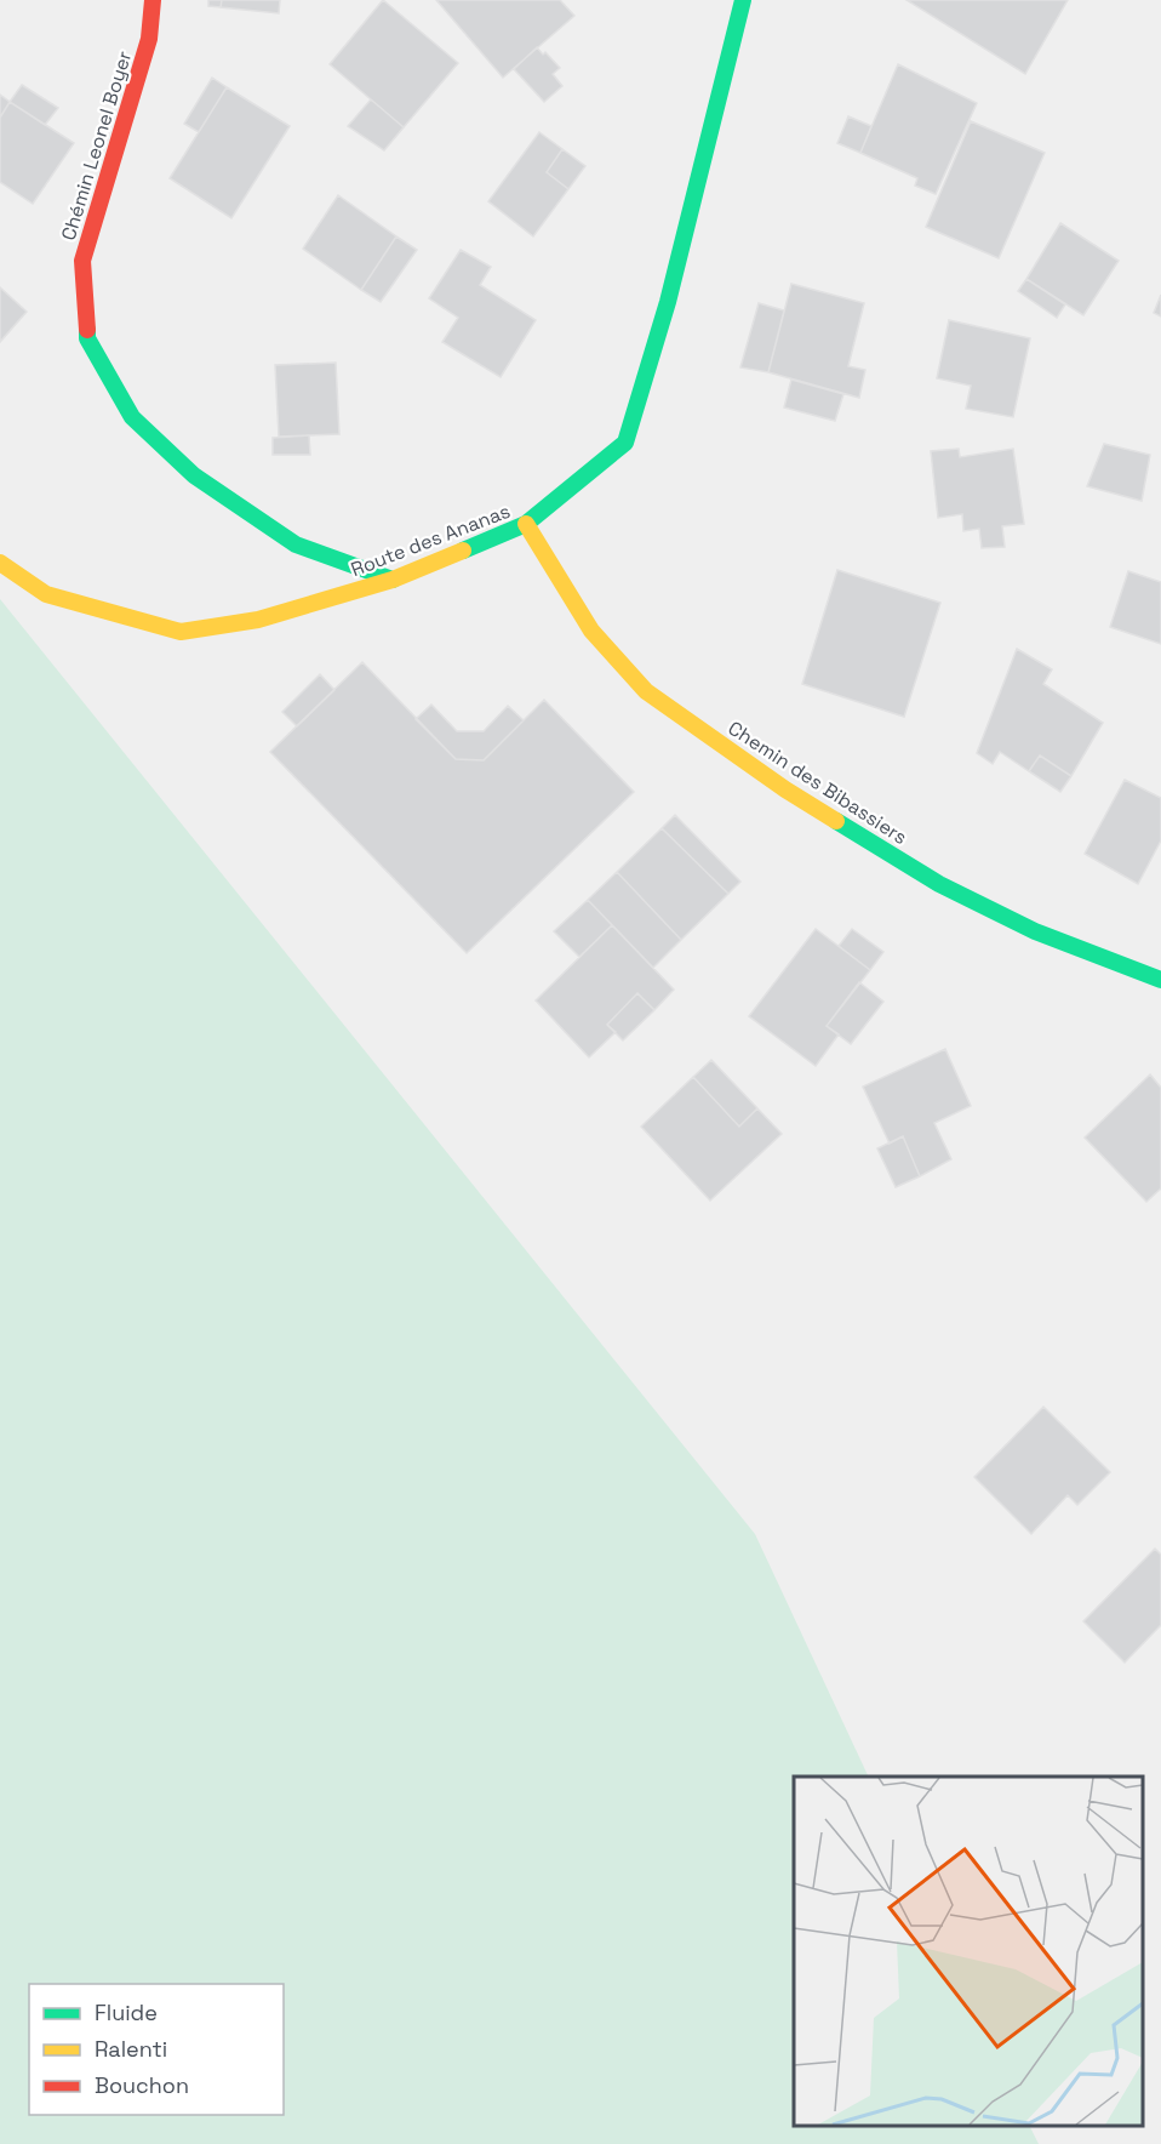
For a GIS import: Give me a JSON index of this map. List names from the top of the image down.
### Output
{
  "streets": {
    "street": ["Chémin Leonel Boyer", "Route des Ananas", "Chemin des Bibassiers"]
  },
  "crossings": [
    ["Chémin Leonel Boyer", "Route des Ananas"],
    ["Route des Ananas", "Chemin des Bibassiers"]
  ],
  "legend": ["Fluide", "Ralenti", "Bouchon"]
}
